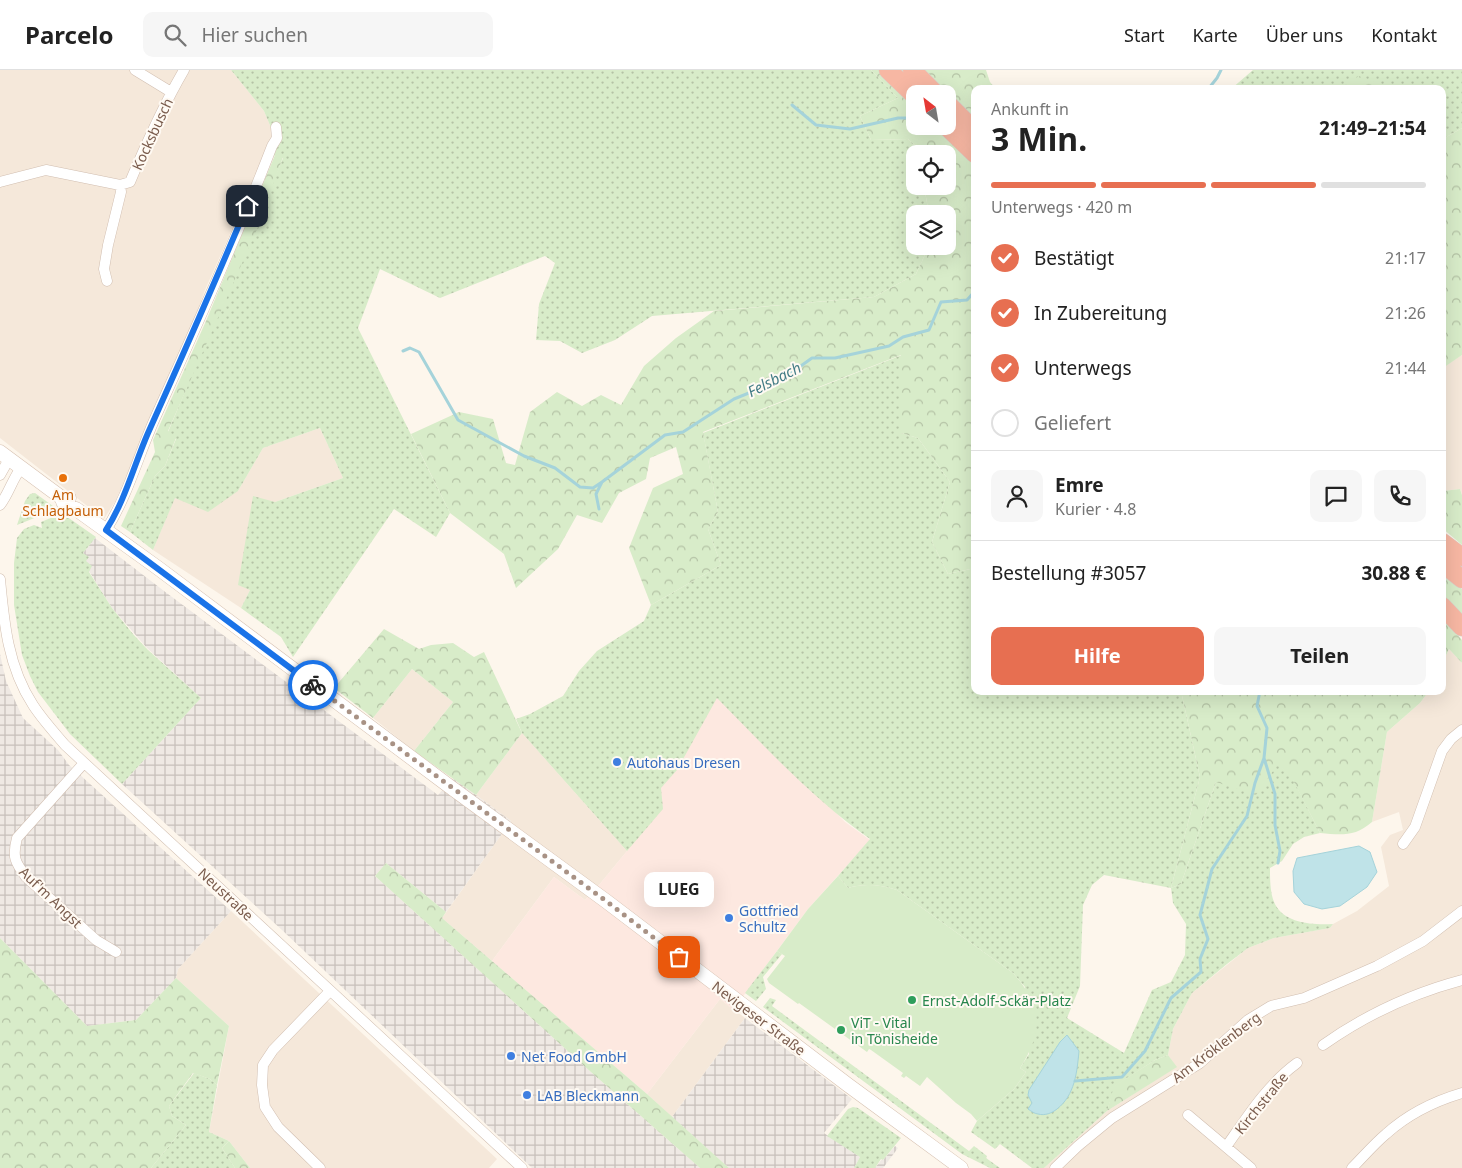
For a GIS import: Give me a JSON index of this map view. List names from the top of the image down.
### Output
{
  "streets": {
    "main road": ["Nevigeser Straße"],
    "street": [
      "Kocksbusch",
      "Neustraße",
      "Auf'm Angst",
      "Am Kröklenberg",
      "Kirchstraße"
    ]
  },
  "crossings": [
    ["Neustraße", "Auf'm Angst"]
  ],
  "water": ["Felsbach"],
  "places": [
    "Am Schlagbaum",
    "Autohaus Dresen",
    "Gottfried Schultz",
    "LUEG",
    "Ernst-Adolf-Sckär-Platz",
    "ViT - Vital in Tönisheide",
    "Net Food GmbH",
    "LAB Bleckmann"
  ],
  "north": "top left",
  "page": {
    "header": "Parcelo",
    "search": "Hier suchen",
    "nav": [
      "Start",
      "Karte",
      "Über uns",
      "Kontakt"
    ],
    "heading": ["3 Min.", "Ankunft in", "21:49–21:54"],
    "panel": [
      "Emre",
      "Kurier · 4.8",
      "Bestellung #3057",
      "30.88 €"
    ],
    "bar": "Unterwegs · 420 m",
    "list": [
      ["Bestätigt", "21:17"],
      ["In Zubereitung", "21:26"],
      ["Unterwegs", "21:44"],
      "Geliefert"
    ],
    "buttons": ["Hilfe", "Teilen"],
    "bubble": "LUEG"
  }
}
